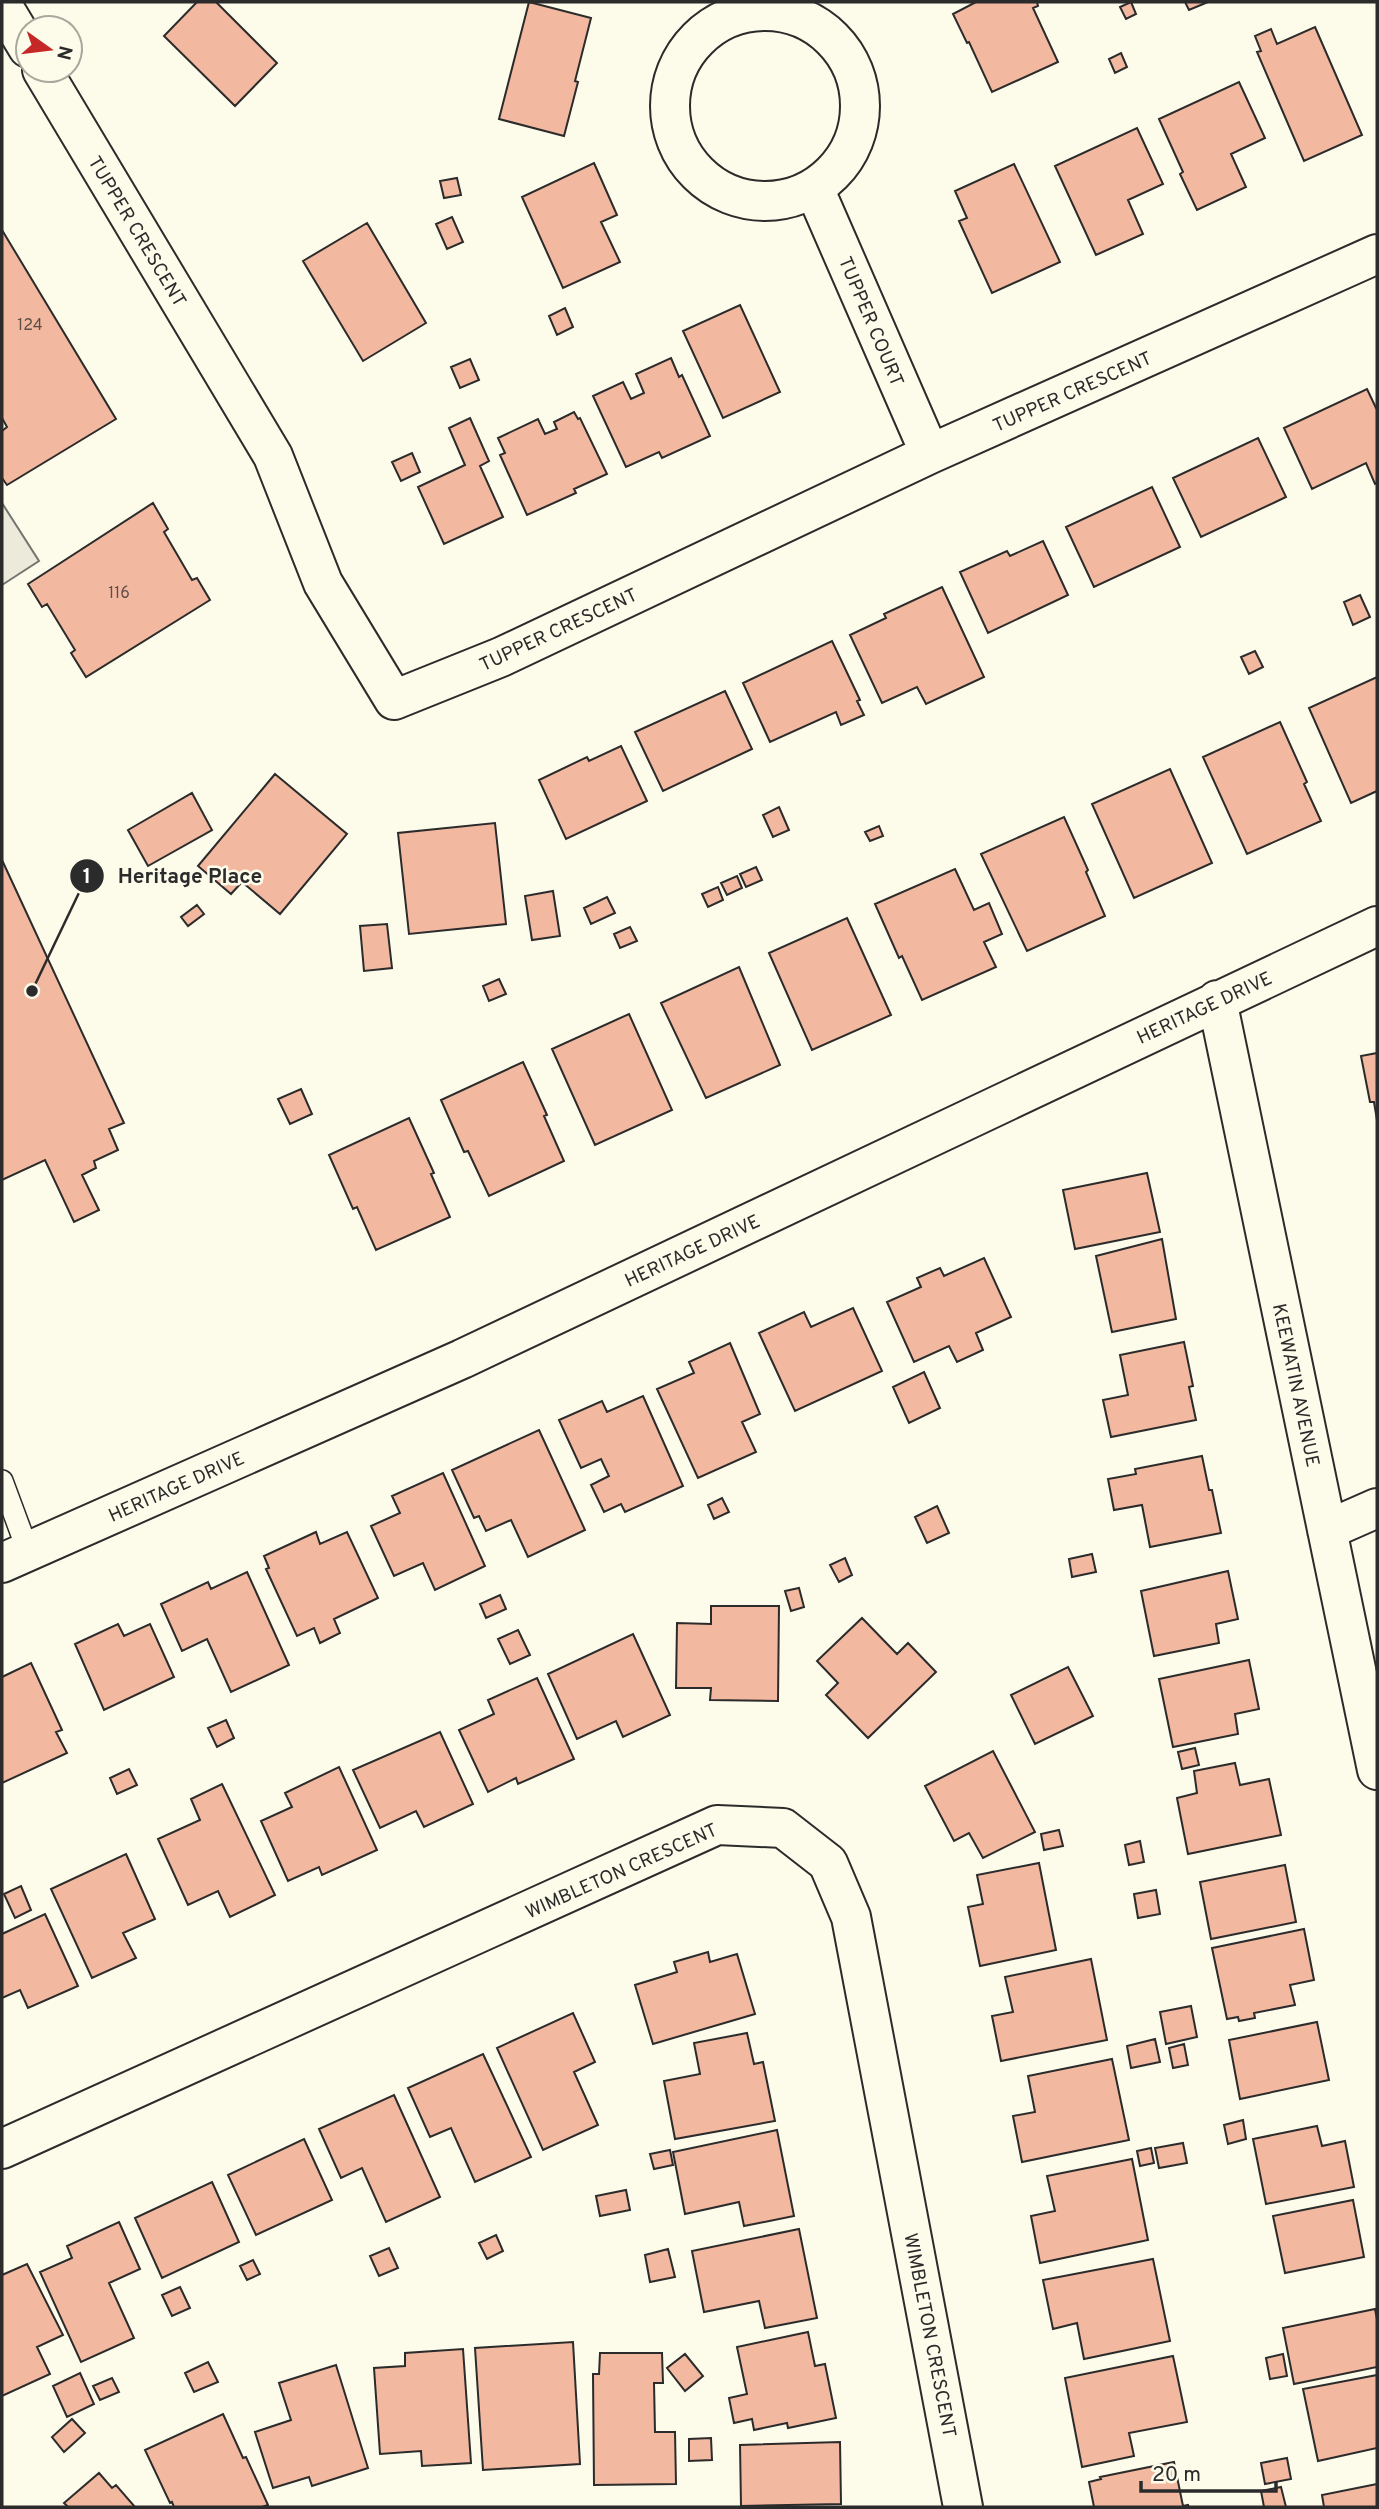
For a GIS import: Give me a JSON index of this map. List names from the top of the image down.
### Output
{
  "streets": {
    "street": [
      "TUPPER CRESCENT",
      "TUPPER COURT",
      "HERITAGE DRIVE",
      "KEEWATIN AVENUE",
      "WIMBLETON CRESCENT"
    ]
  },
  "crossings": [
    ["TUPPER CRESCENT", "TUPPER COURT"],
    ["HERITAGE DRIVE", "KEEWATIN AVENUE"]
  ],
  "places": ["Heritage Place"],
  "house_numbers": ["124", "116"],
  "scale_bar": "20 m",
  "north": "right"
}
